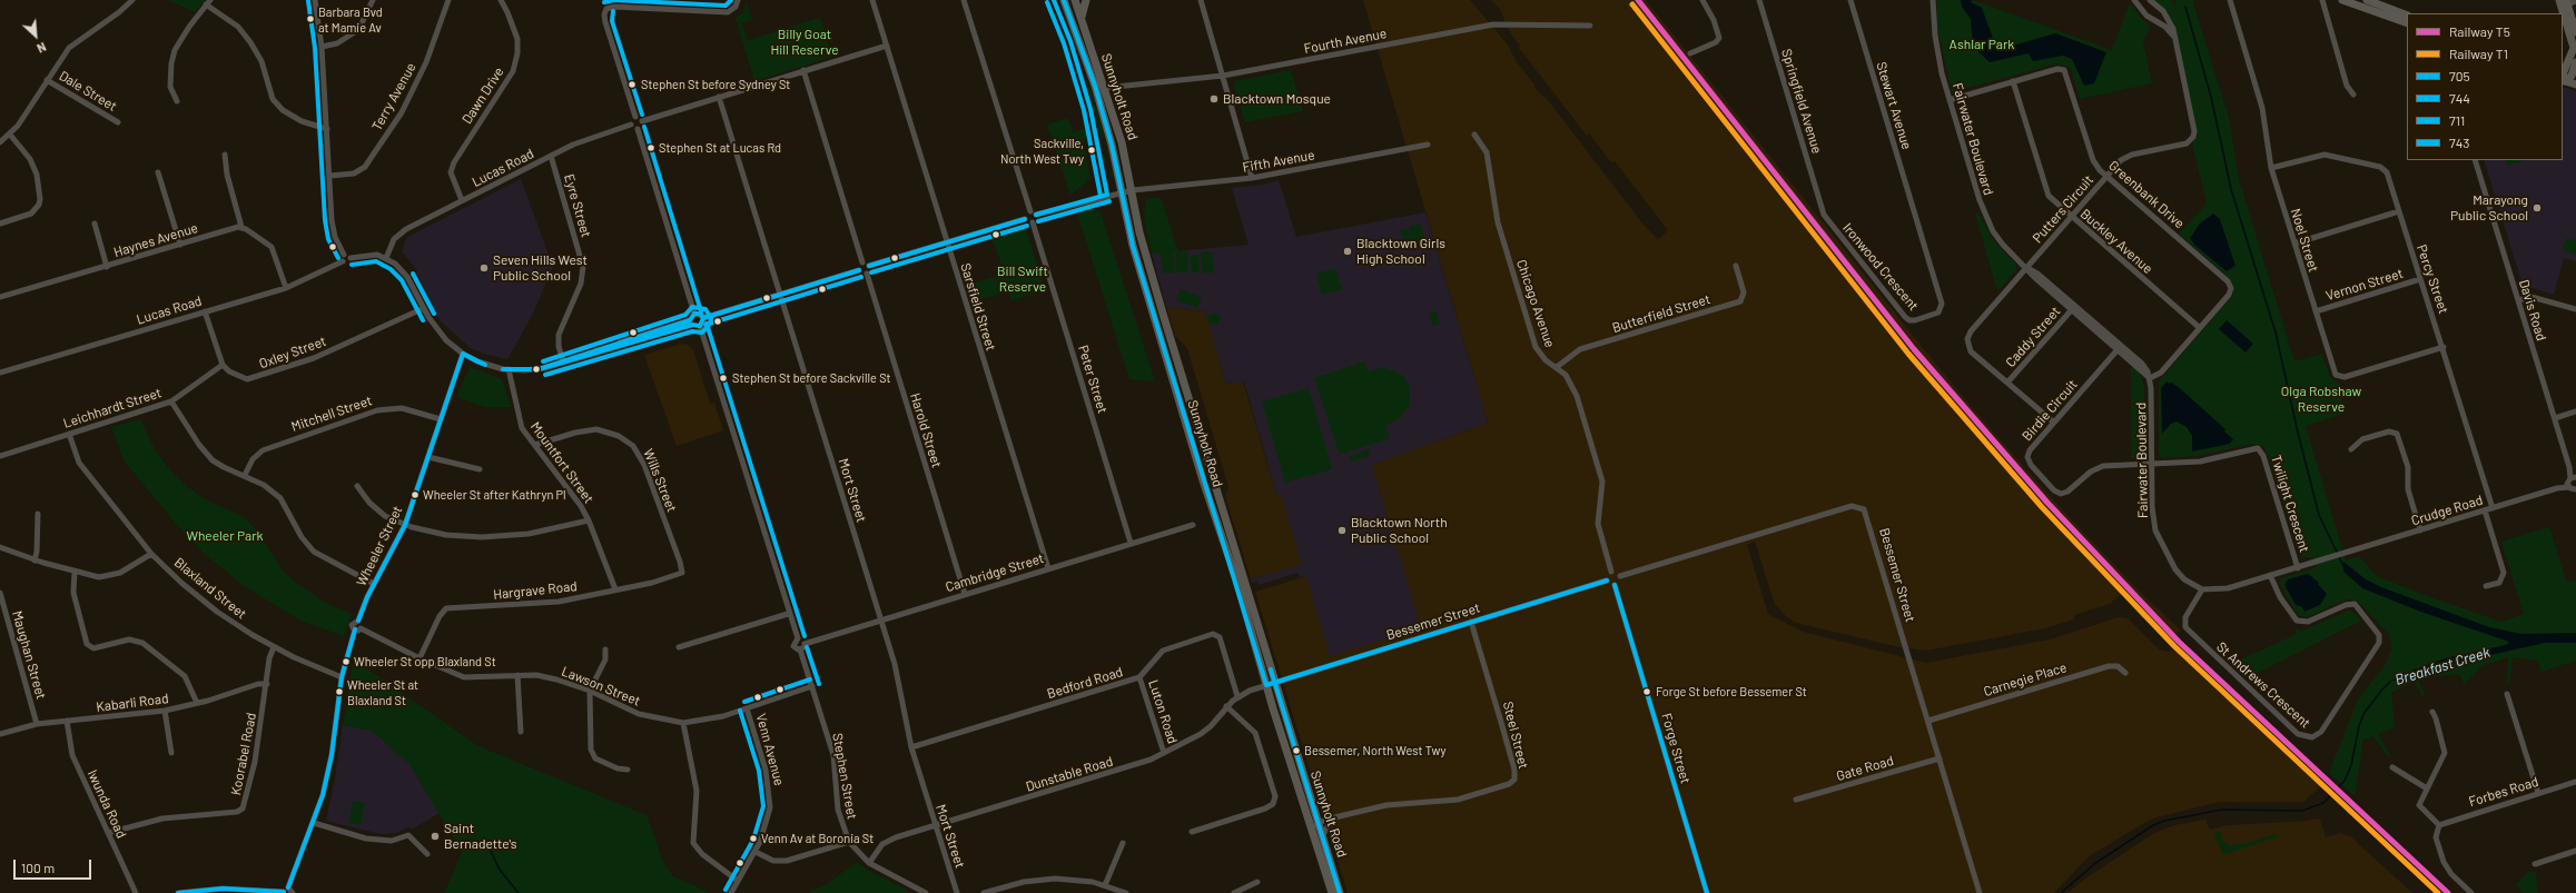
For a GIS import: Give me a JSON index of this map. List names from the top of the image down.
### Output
{
  "streets": {
    "main road": ["Sunnyholt Road"],
    "street": [
      "Fourth Avenue",
      "Dale Street",
      "Dawn Drive",
      "Terry Avenue",
      "Springfield Avenue",
      "Stewart Avenue",
      "Fairwater Boulevard",
      "Fifth Avenue",
      "Lucas Road",
      "Greenbank Drive",
      "Eyre Street",
      "Putters Circuit",
      "Haynes Avenue",
      "Noel Street",
      "Buckley Avenue",
      "Ironwood Crescent",
      "Percy Street",
      "Vernon Street",
      "Chicago Avenue",
      "Sarsfield Street",
      "Davis Road",
      "Butterfield Street",
      "Caddy Street",
      "Oxley Street",
      "Peter Street",
      "Leichhardt Street",
      "Birdie Circuit",
      "Mitchell Street",
      "Harold Street",
      "Mountfort Street",
      "Wills Street",
      "Mort Street",
      "Twilight Crescent",
      "Crudge Road",
      "Wheeler Street",
      "Cambridge Street",
      "Bessemer Street",
      "Blaxland Street",
      "Hargrave Road",
      "Maughan Street",
      "Carnegie Place",
      "Bedford Road",
      "St Andrews Crescent",
      "Lawson Street",
      "Kabarli Road",
      "Luton Road",
      "Steel Street",
      "Forge Street",
      "Venn Avenue",
      "Koorabel Road",
      "Gate Road",
      "Dunstable Road",
      "Stephen Street",
      "Forbes Road",
      "Iwunda Road"
    ]
  },
  "crossings": [
    ["Fourth Avenue", "Sunnyholt Road"],
    ["Dawn Drive", "Lucas Road"],
    ["Sunnyholt Road", "Fifth Avenue"],
    ["Sunnyholt Road", "Bessemer Street"],
    ["Sunnyholt Road", "Steel Street"],
    ["Sunnyholt Road", "Dunstable Road"],
    ["Springfield Avenue", "Ironwood Crescent"],
    ["Stewart Avenue", "Ironwood Crescent"],
    ["Fairwater Boulevard", "Greenbank Drive"],
    ["Fairwater Boulevard", "Putters Circuit"],
    ["Fairwater Boulevard", "Caddy Street"],
    ["Fairwater Boulevard", "Birdie Circuit"],
    ["Fairwater Boulevard", "Twilight Crescent"],
    ["Fairwater Boulevard", "St Andrews Crescent"],
    ["Fifth Avenue", "Peter Street"],
    ["Lucas Road", "Eyre Street"],
    ["Greenbank Drive", "Putters Circuit"],
    ["Greenbank Drive", "Buckley Avenue"],
    ["Putters Circuit", "Buckley Avenue"],
    ["Putters Circuit", "Caddy Street"],
    ["Noel Street", "Percy Street"],
    ["Noel Street", "Vernon Street"],
    ["Percy Street", "Vernon Street"],
    ["Percy Street", "Crudge Road"],
    ["Chicago Avenue", "Butterfield Street"],
    ["Chicago Avenue", "Bessemer Street"],
    ["Chicago Avenue", "Forge Street"],
    ["Sarsfield Street", "Cambridge Street"],
    ["Davis Road", "Crudge Road"],
    ["Oxley Street", "Leichhardt Street"],
    ["Peter Street", "Cambridge Street"],
    ["Leichhardt Street", "Blaxland Street"],
    ["Birdie Circuit", "Twilight Crescent"],
    ["Mitchell Street", "Wheeler Street"],
    ["Harold Street", "Cambridge Street"],
    ["Mountfort Street", "Wills Street"],
    ["Mountfort Street", "Hargrave Road"],
    ["Wills Street", "Hargrave Road"],
    ["Mort Street", "Cambridge Street"],
    ["Mort Street", "Bedford Road"],
    ["Mort Street", "Dunstable Road"],
    ["Twilight Crescent", "Crudge Road"],
    ["Wheeler Street", "Lawson Street"],
    ["Bessemer Street", "Carnegie Place"],
    ["Bessemer Street", "Steel Street"],
    ["Bessemer Street", "Forge Street"],
    ["Bessemer Street", "Gate Road"],
    ["Bessemer Street", "Dunstable Road"],
    ["Blaxland Street", "Koorabel Road"],
    ["Hargrave Road", "Lawson Street"],
    ["Maughan Street", "Kabarli Road"],
    ["Bedford Road", "Luton Road"],
    ["Bedford Road", "Dunstable Road"],
    ["Lawson Street", "Venn Avenue"],
    ["Lawson Street", "Stephen Street"],
    ["Kabarli Road", "Koorabel Road"],
    ["Kabarli Road", "Iwunda Road"],
    ["Luton Road", "Dunstable Road"],
    ["Koorabel Road", "Iwunda Road"],
    ["Dunstable Road", "Stephen Street"]
  ],
  "water": ["Breakfast Creek"],
  "parks": [
    "Billy Goat Hill Reserve",
    "Ashlar Park",
    "Bill Swift Reserve",
    "Olga Robshaw Reserve",
    "Wheeler Park"
  ],
  "places": [
    "Barbara Bvd at Mamie Av",
    "Stephen St before Sydney St",
    "Blacktown Mosque",
    "Stephen St at Lucas Rd",
    "Sackville, North West Twy",
    "Marayong Public School",
    "Blacktown Girls High School",
    "Seven Hills West Public School",
    "Stephen St before Sackville St",
    "Wheeler St after Kathryn Pl",
    "Blacktown North Public School",
    "Wheeler St opp Blaxland St",
    "Wheeler St at Blaxland St",
    "Forge St before Bessemer St",
    "Bessemer, North West Twy",
    "Saint Bernadette's",
    "Venn Av at Boronia St"
  ],
  "lines": [
    "rail line T5",
    "transit line 705",
    "transit line 744",
    "transit line 743",
    "transit line 711",
    "rail line T1"
  ],
  "legend": [
    "Railway T5",
    "Railway T1",
    "705",
    "744",
    "711",
    "743"
  ],
  "scale_bar": "100 m",
  "north": "bottom right"
}
